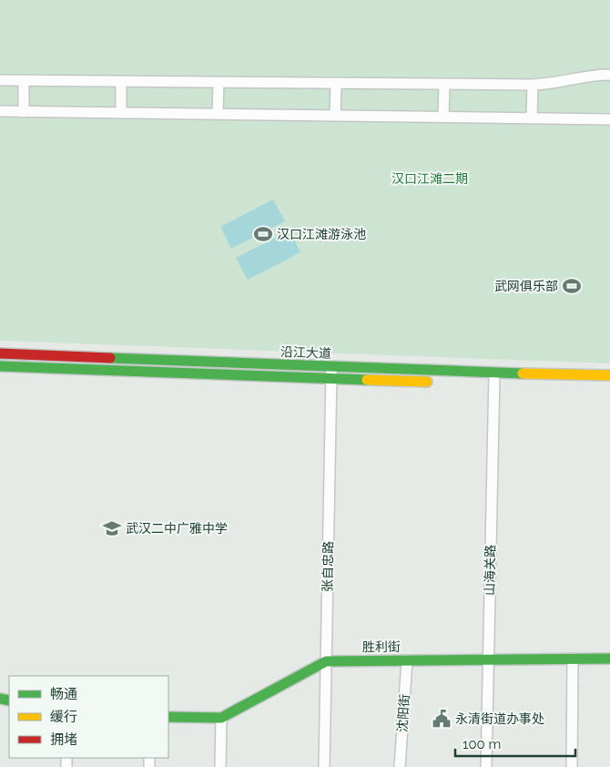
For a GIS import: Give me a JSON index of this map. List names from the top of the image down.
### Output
{
  "streets": {
    "main road": ["沿江大道", "胜利街"],
    "street": ["张自忠路", "山海关路", "沈阳街"]
  },
  "crossings": [
    ["沿江大道", "张自忠路"],
    ["沿江大道", "山海关路"],
    ["张自忠路", "胜利街"],
    ["山海关路", "胜利街"],
    ["胜利街", "沈阳街"]
  ],
  "parks": ["汉口江滩二期"],
  "places": {
    "sports": ["汉口江滩游泳池", "武网俱乐部"],
    "school or university": ["武汉二中广雅中学"],
    "public building": ["永清街道办事处"]
  },
  "legend": ["畅通", "缓行", "拥堵"],
  "scale_bar": "100 m"
}
